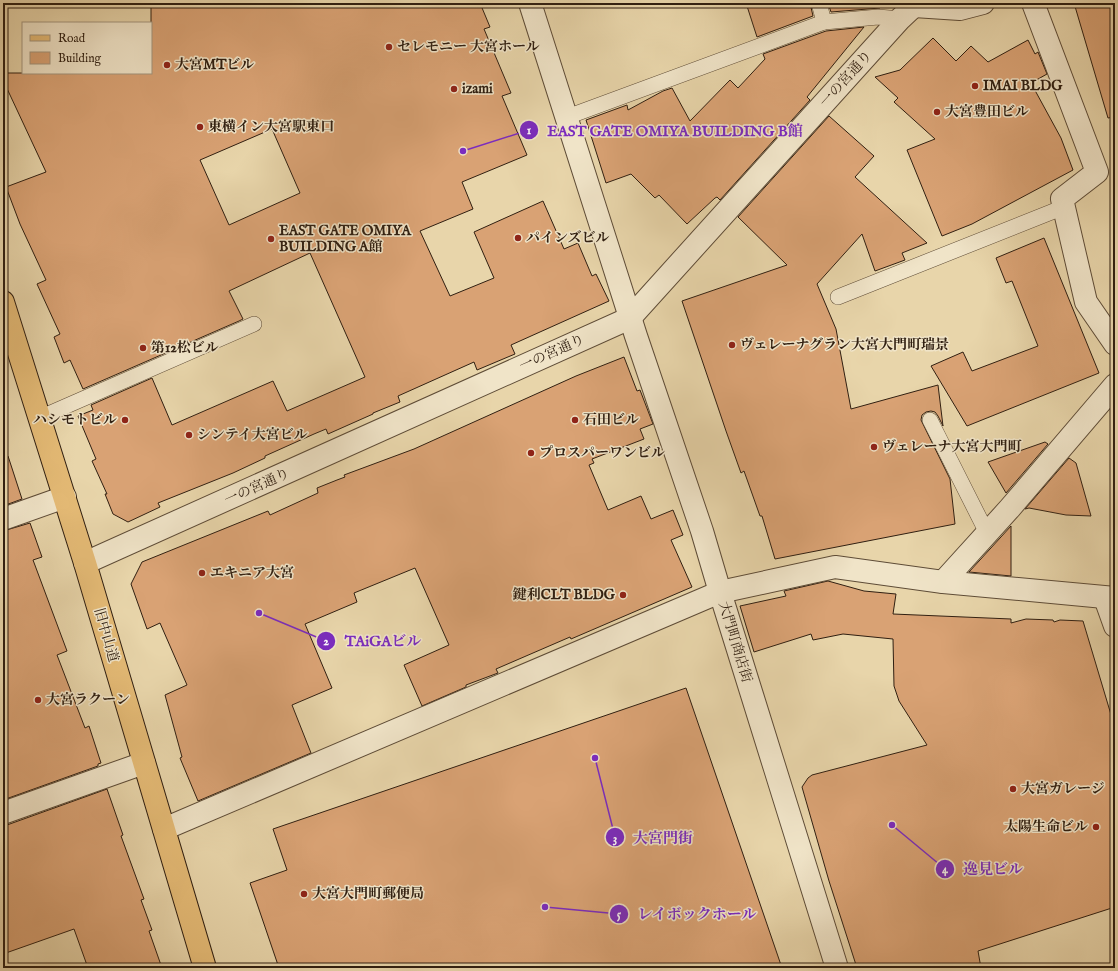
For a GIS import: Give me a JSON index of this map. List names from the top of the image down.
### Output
{
  "streets": {
    "main road": ["旧中山道"],
    "street": ["一の宮通り", "大門町商店街"]
  },
  "crossings": [
    ["一の宮通り", "旧中山道"],
    ["一の宮通り", "大門町商店街"]
  ],
  "places": [
    "セレモニー 大宮ホール",
    "大宮MTビル",
    "IMAI BLDG",
    "izami",
    "大宮豊田ビル",
    "東横イン大宮駅東口",
    "EAST GATE OMIYA BUILDING B館",
    "パインズビル",
    "EAST GATE OMIYA BUILDING A館",
    "ヴェレーナグラン大宮大門町瑞景",
    "第12松ビル",
    "ハシモトビル",
    "石田ビル",
    "シンテイ大宮ビル",
    "ヴェレーナ大宮大門町",
    "プロスパーワンビル",
    "エキニア大宮",
    "鍵利CLT BLDG",
    "TAiGAビル",
    "大宮ラクーン",
    "大宮門街",
    "大宮ガレージ",
    "逸見ビル",
    "太陽生命ビル",
    "大宮大門町郵便局",
    "レイボックホール"
  ],
  "legend": ["Road", "Building"]
}
